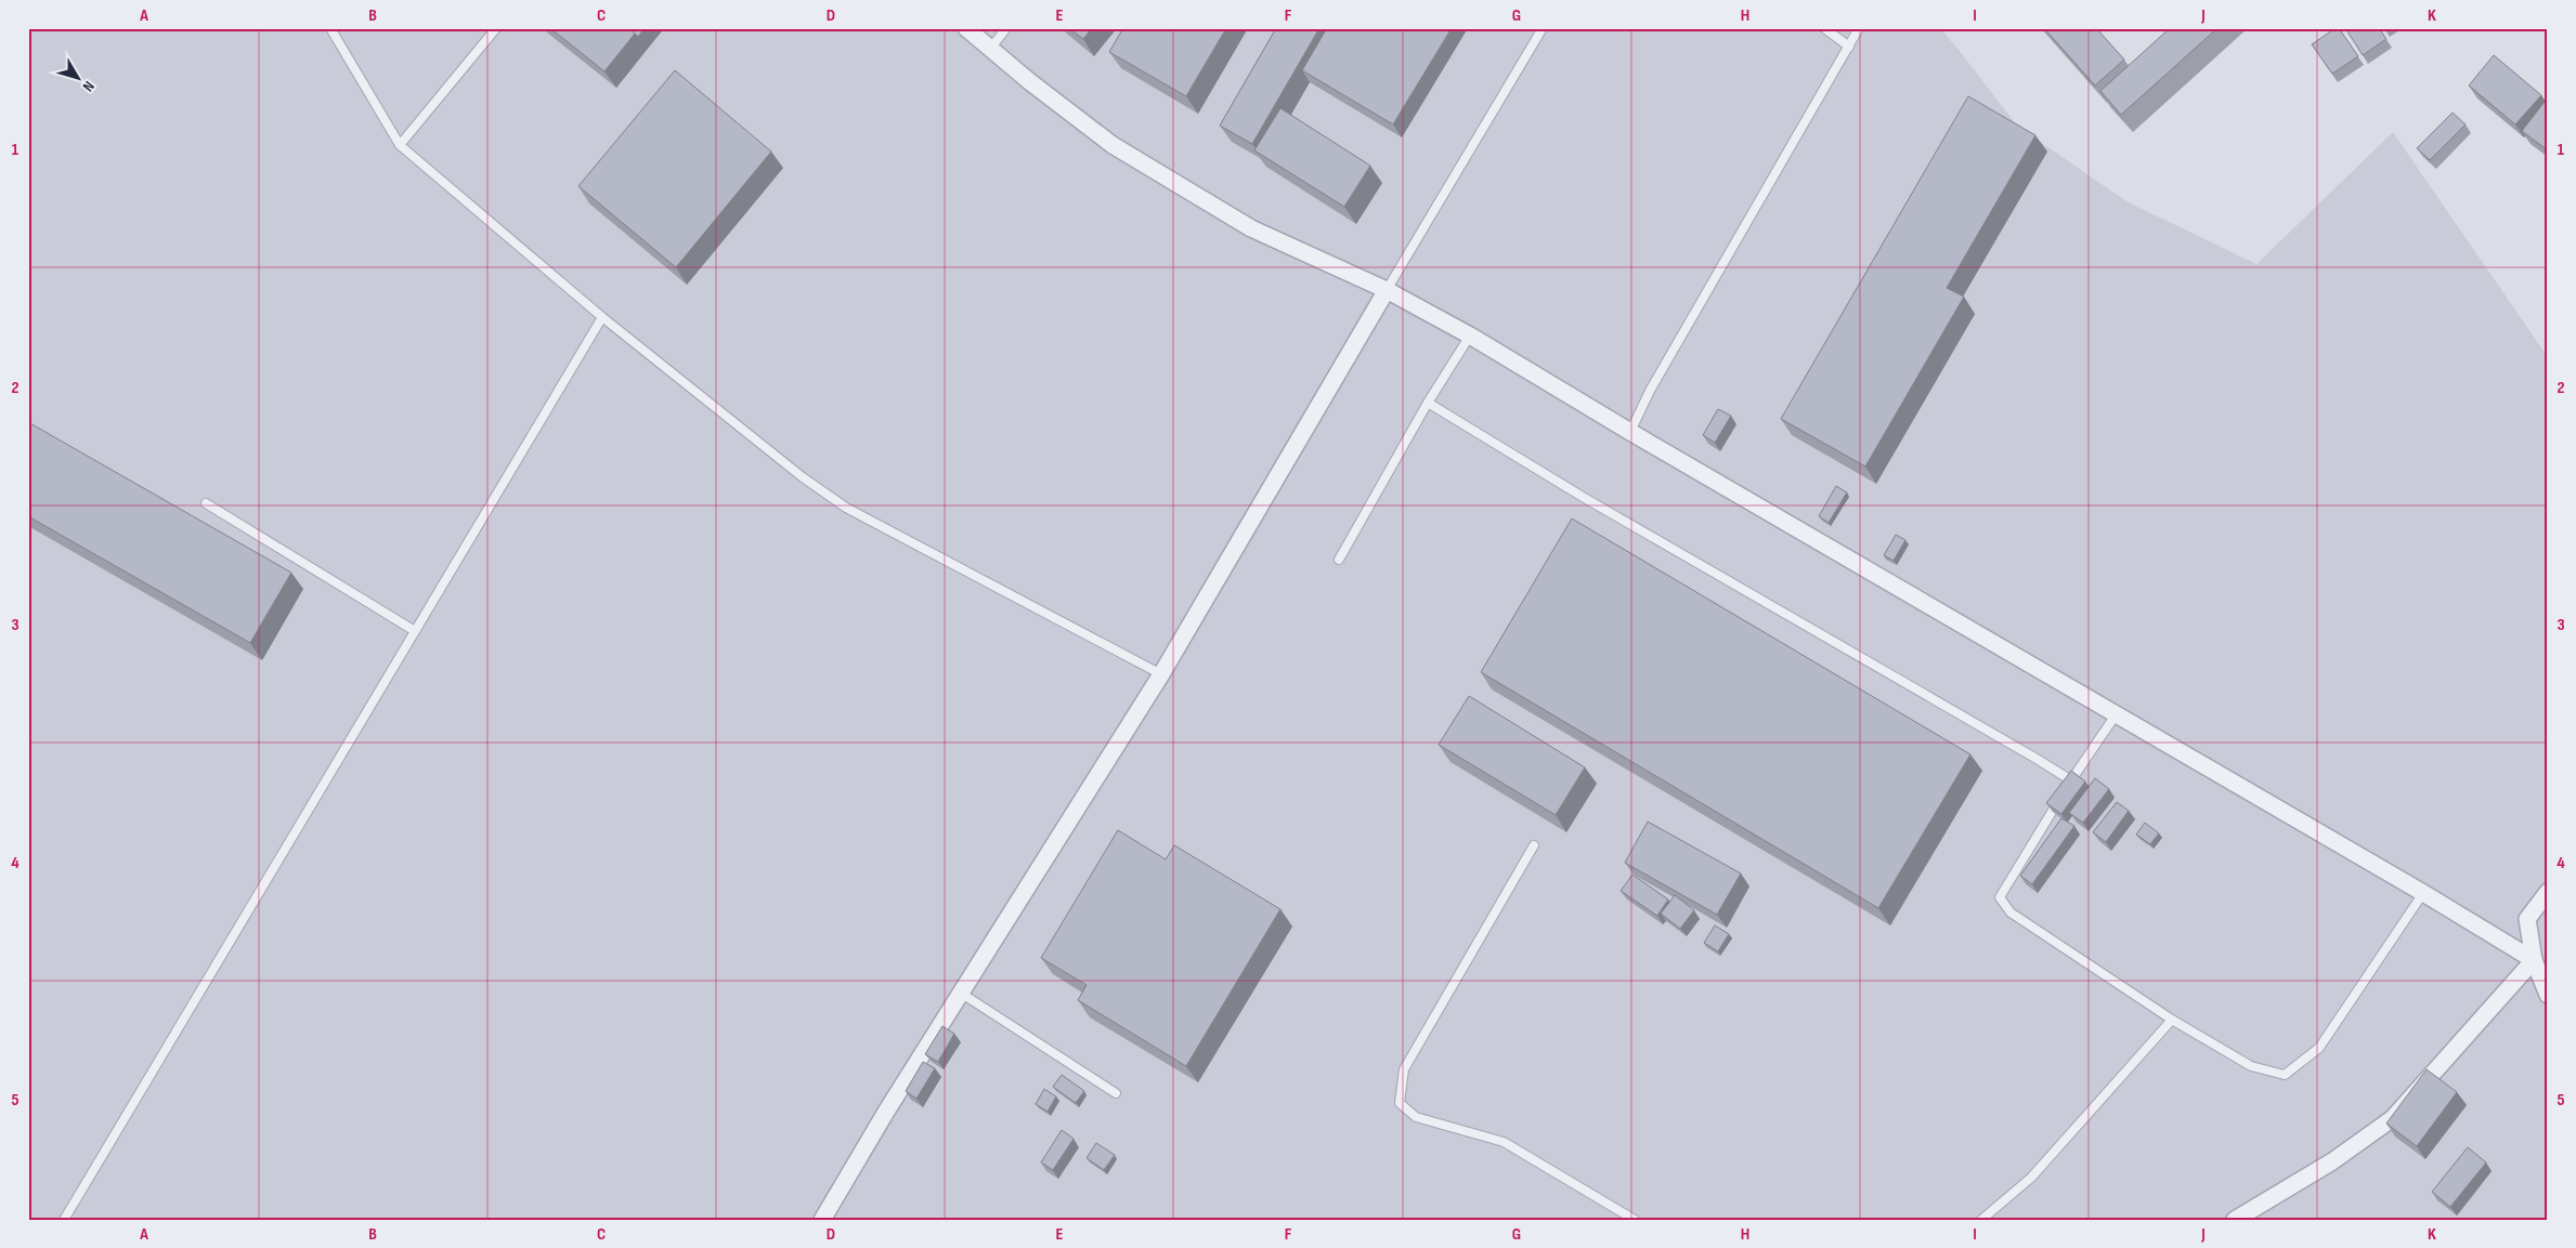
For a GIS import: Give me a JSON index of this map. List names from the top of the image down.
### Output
{
  "north": "bottom right",
  "grid": {
    "columns": [
      "A",
      "B",
      "C",
      "D",
      "E",
      "F",
      "G",
      "H",
      "I",
      "J",
      "K"
    ],
    "rows": [
      "1",
      "2",
      "3",
      "4",
      "5"
    ]
  }
}
